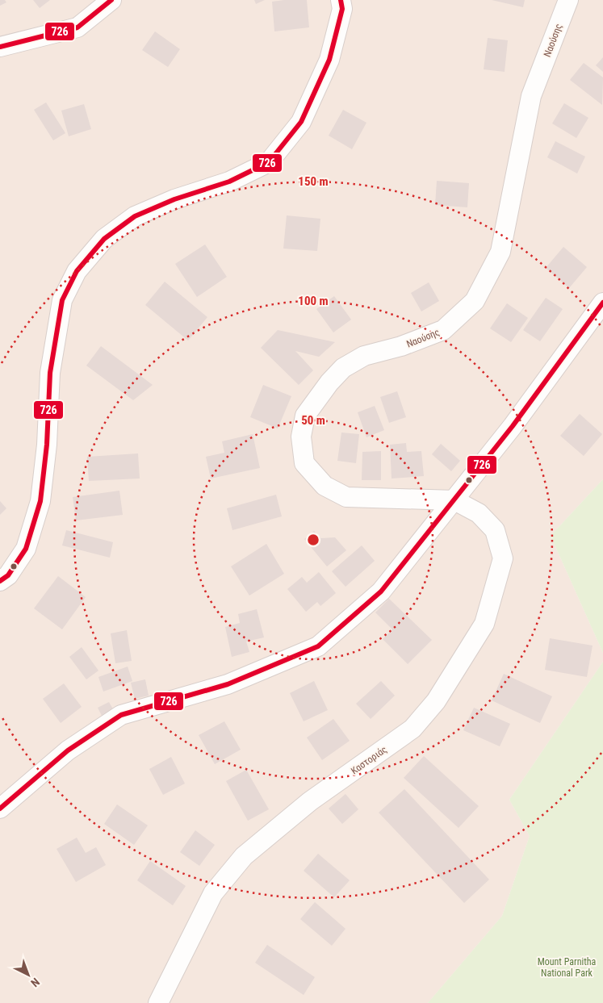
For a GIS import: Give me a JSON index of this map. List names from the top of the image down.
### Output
{
  "streets": {
    "street": ["Ναούσης", "Καστοριάς"]
  },
  "crossings": [
    ["Ναούσης", "Καστοριάς"]
  ],
  "parks": ["Mount Parnitha National Park"],
  "lines": ["transit line 726"],
  "north": "bottom right",
  "rings": ["150 m", "100 m", "50 m"]
}
